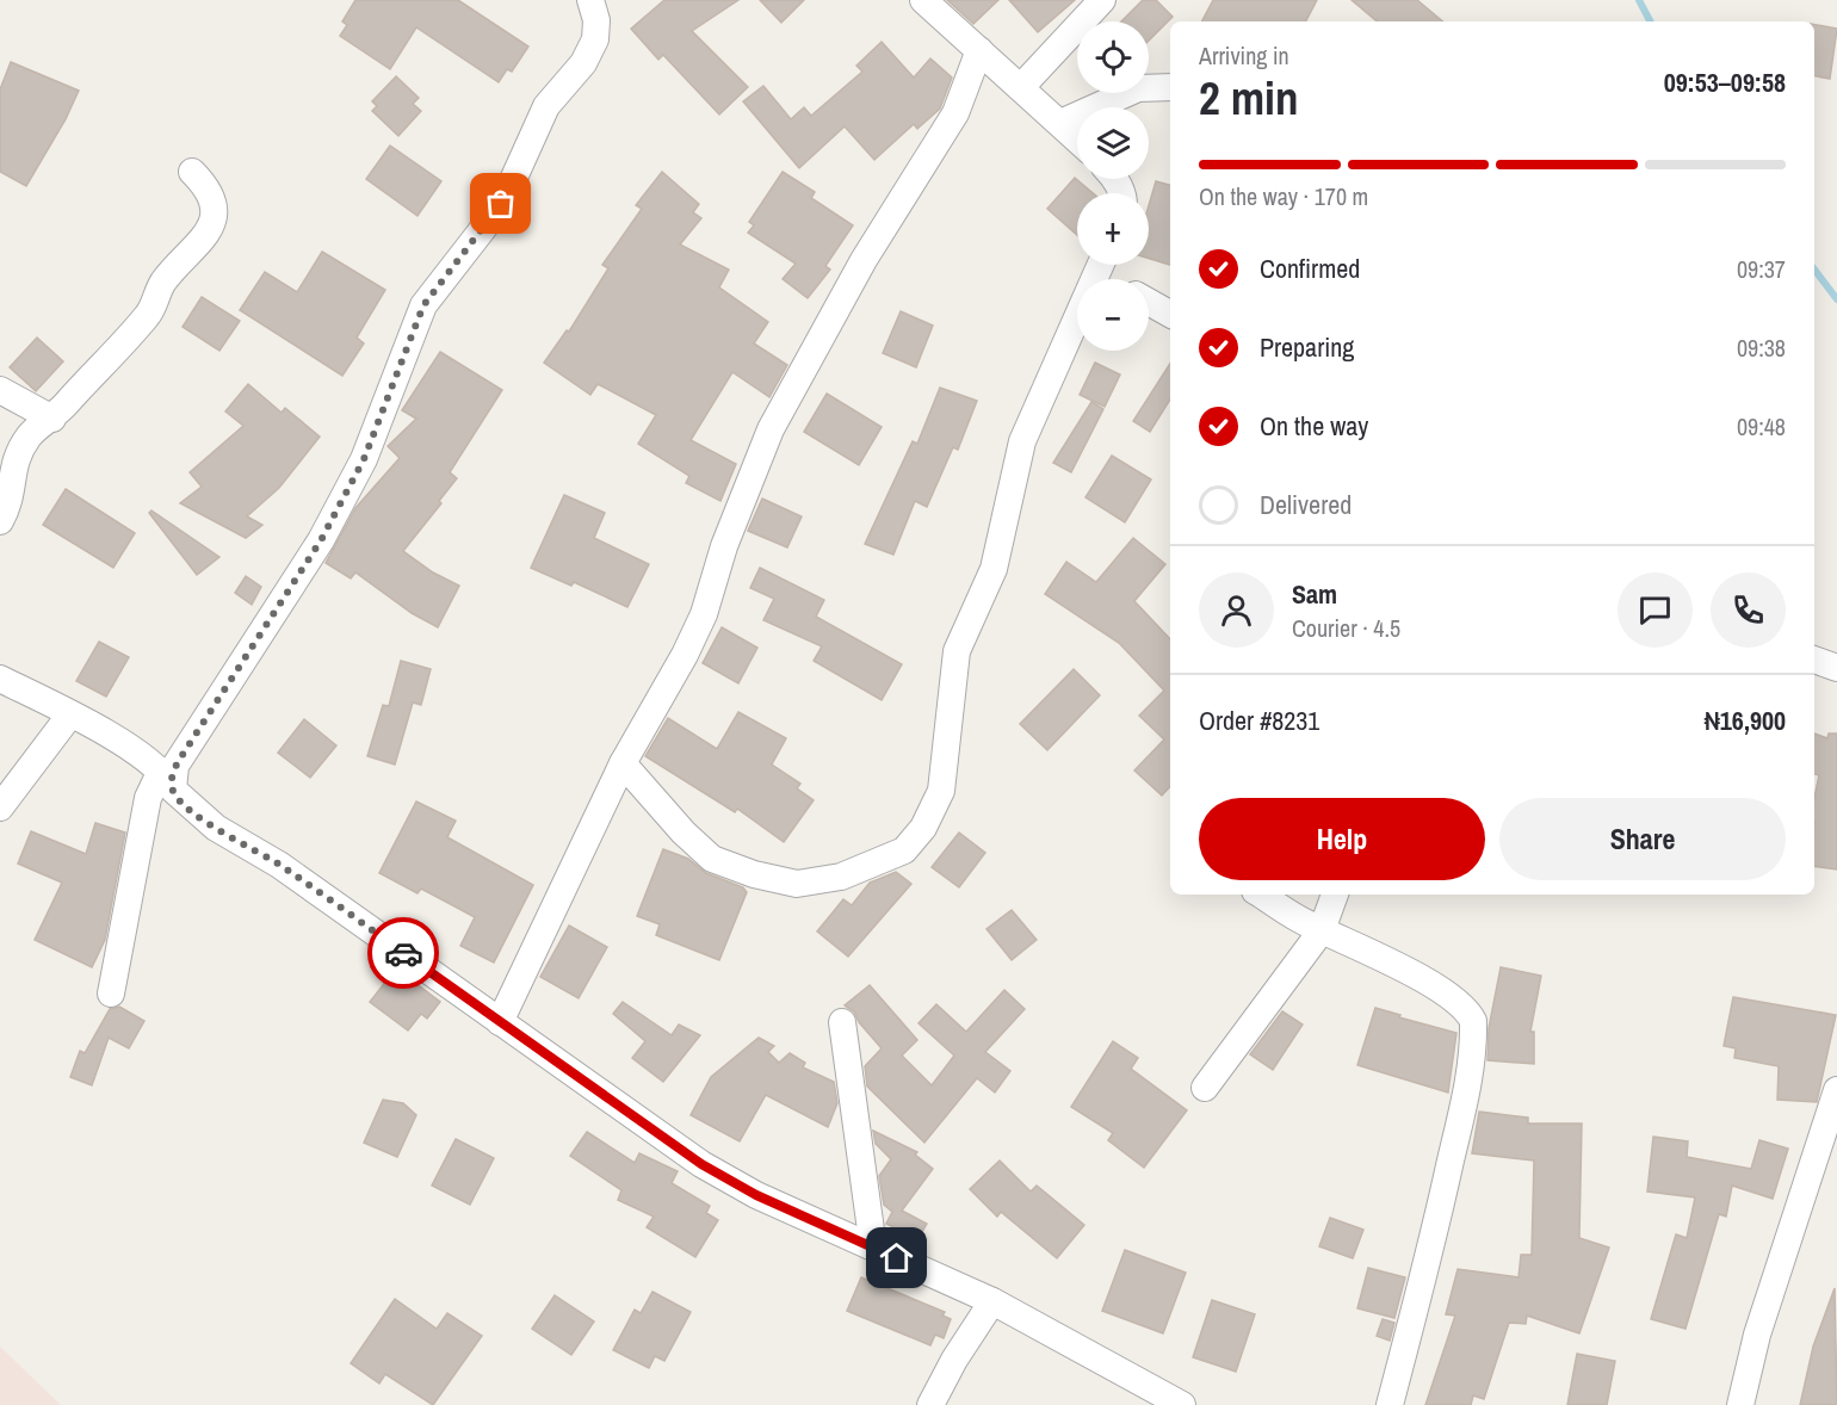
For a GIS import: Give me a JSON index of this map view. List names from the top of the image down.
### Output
{
  "page": {
    "map_buttons": ["+", "−"],
    "heading": ["2 min", "Arriving in", "09:53–09:58"],
    "panel": [
      "Sam",
      "Courier · 4.5",
      "Order #8231",
      "₦16,900"
    ],
    "bar": "On the way · 170 m",
    "list": [
      ["Confirmed", "09:37"],
      ["Preparing", "09:38"],
      ["On the way", "09:48"],
      "Delivered"
    ],
    "buttons": ["Help", "Share"]
  }
}
